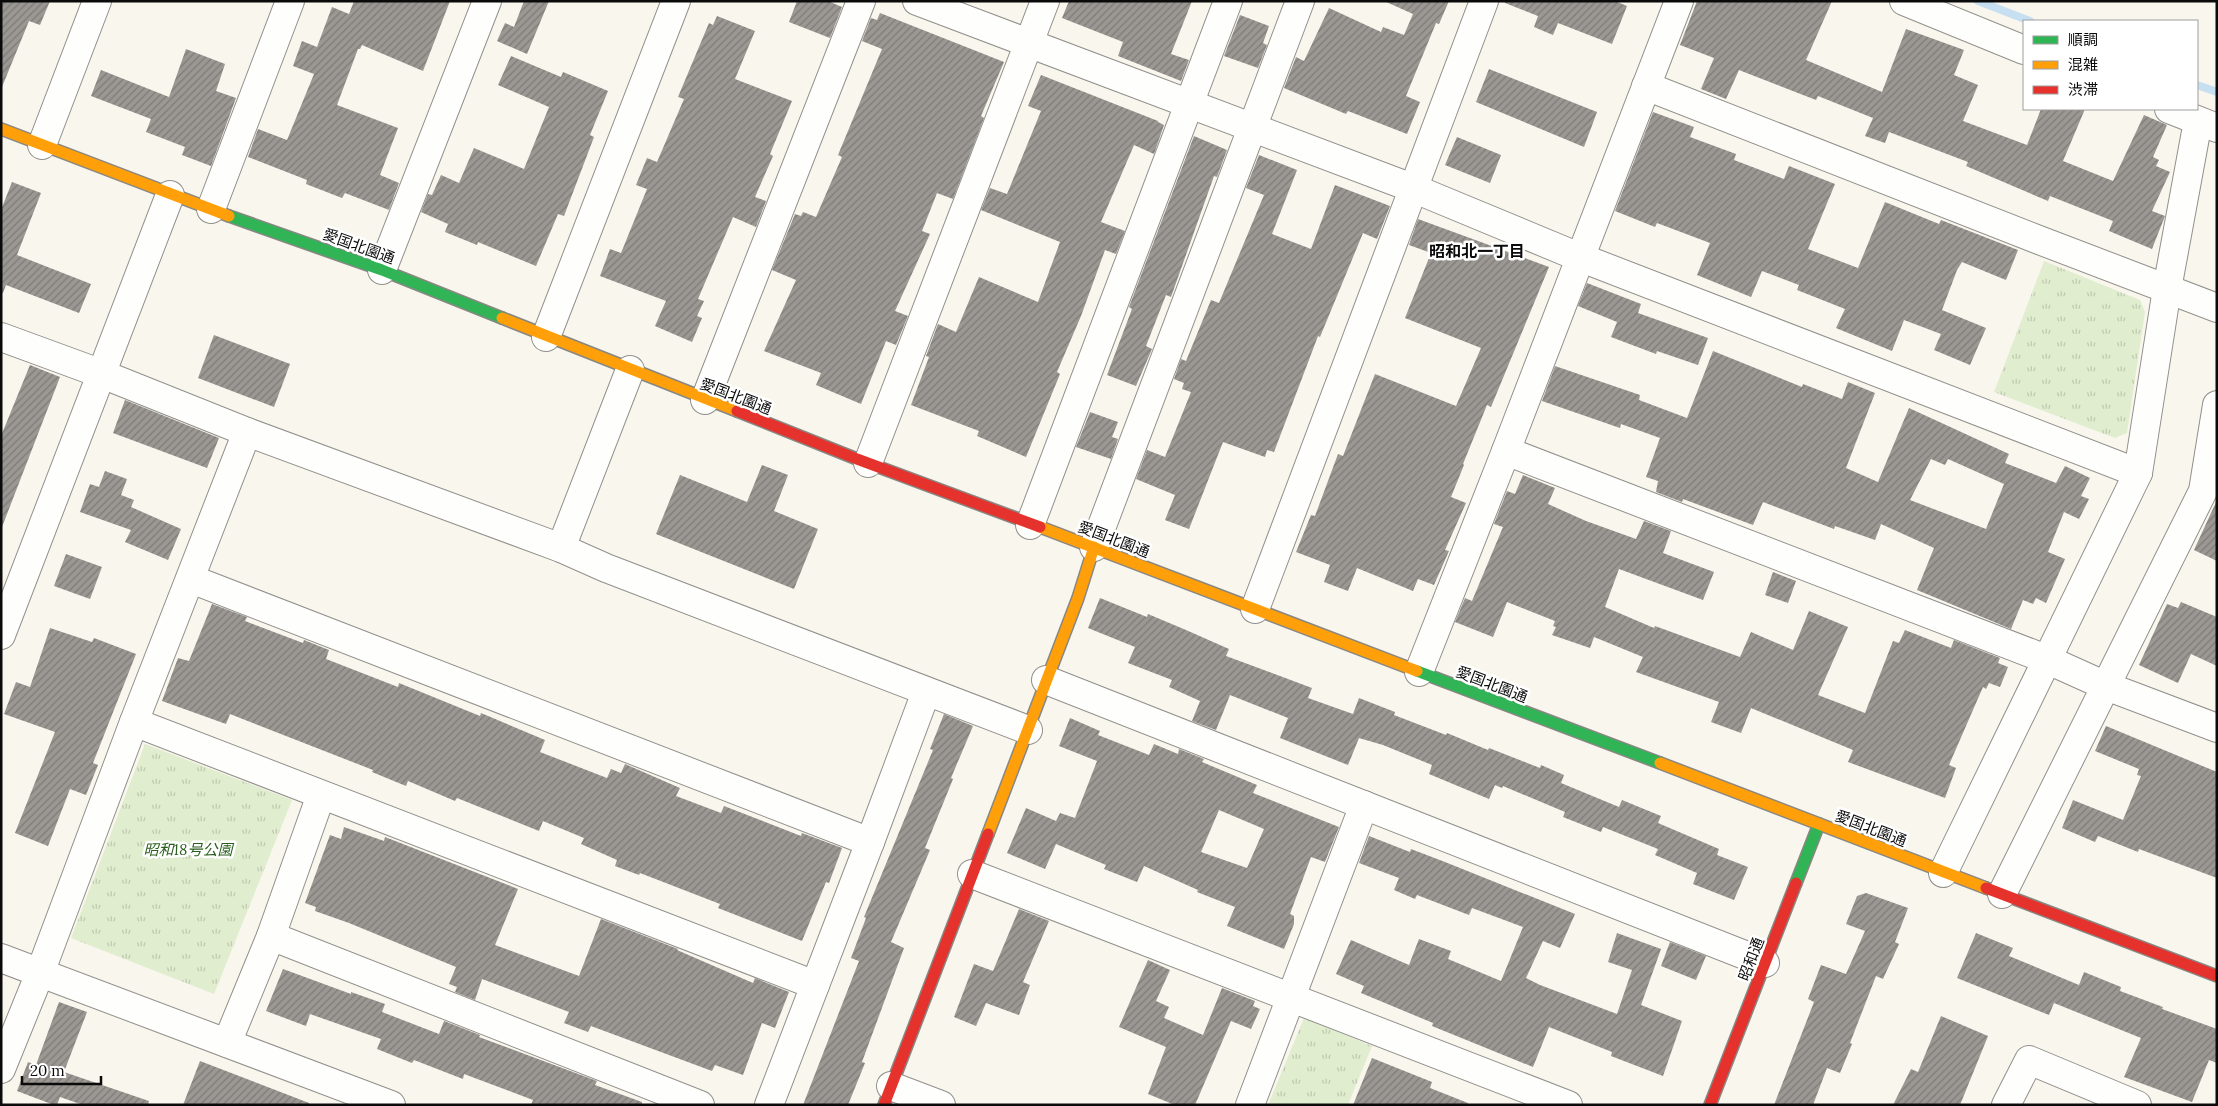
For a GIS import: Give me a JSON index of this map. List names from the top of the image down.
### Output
{
  "streets": {
    "street": ["愛国北園通", "昭和通"]
  },
  "crossings": [
    ["愛国北園通", "昭和通"]
  ],
  "districts": ["昭和北一丁目"],
  "parks": ["昭和18号公園"],
  "legend": ["順調", "混雑", "渋滞"],
  "scale_bar": "20 m"
}
